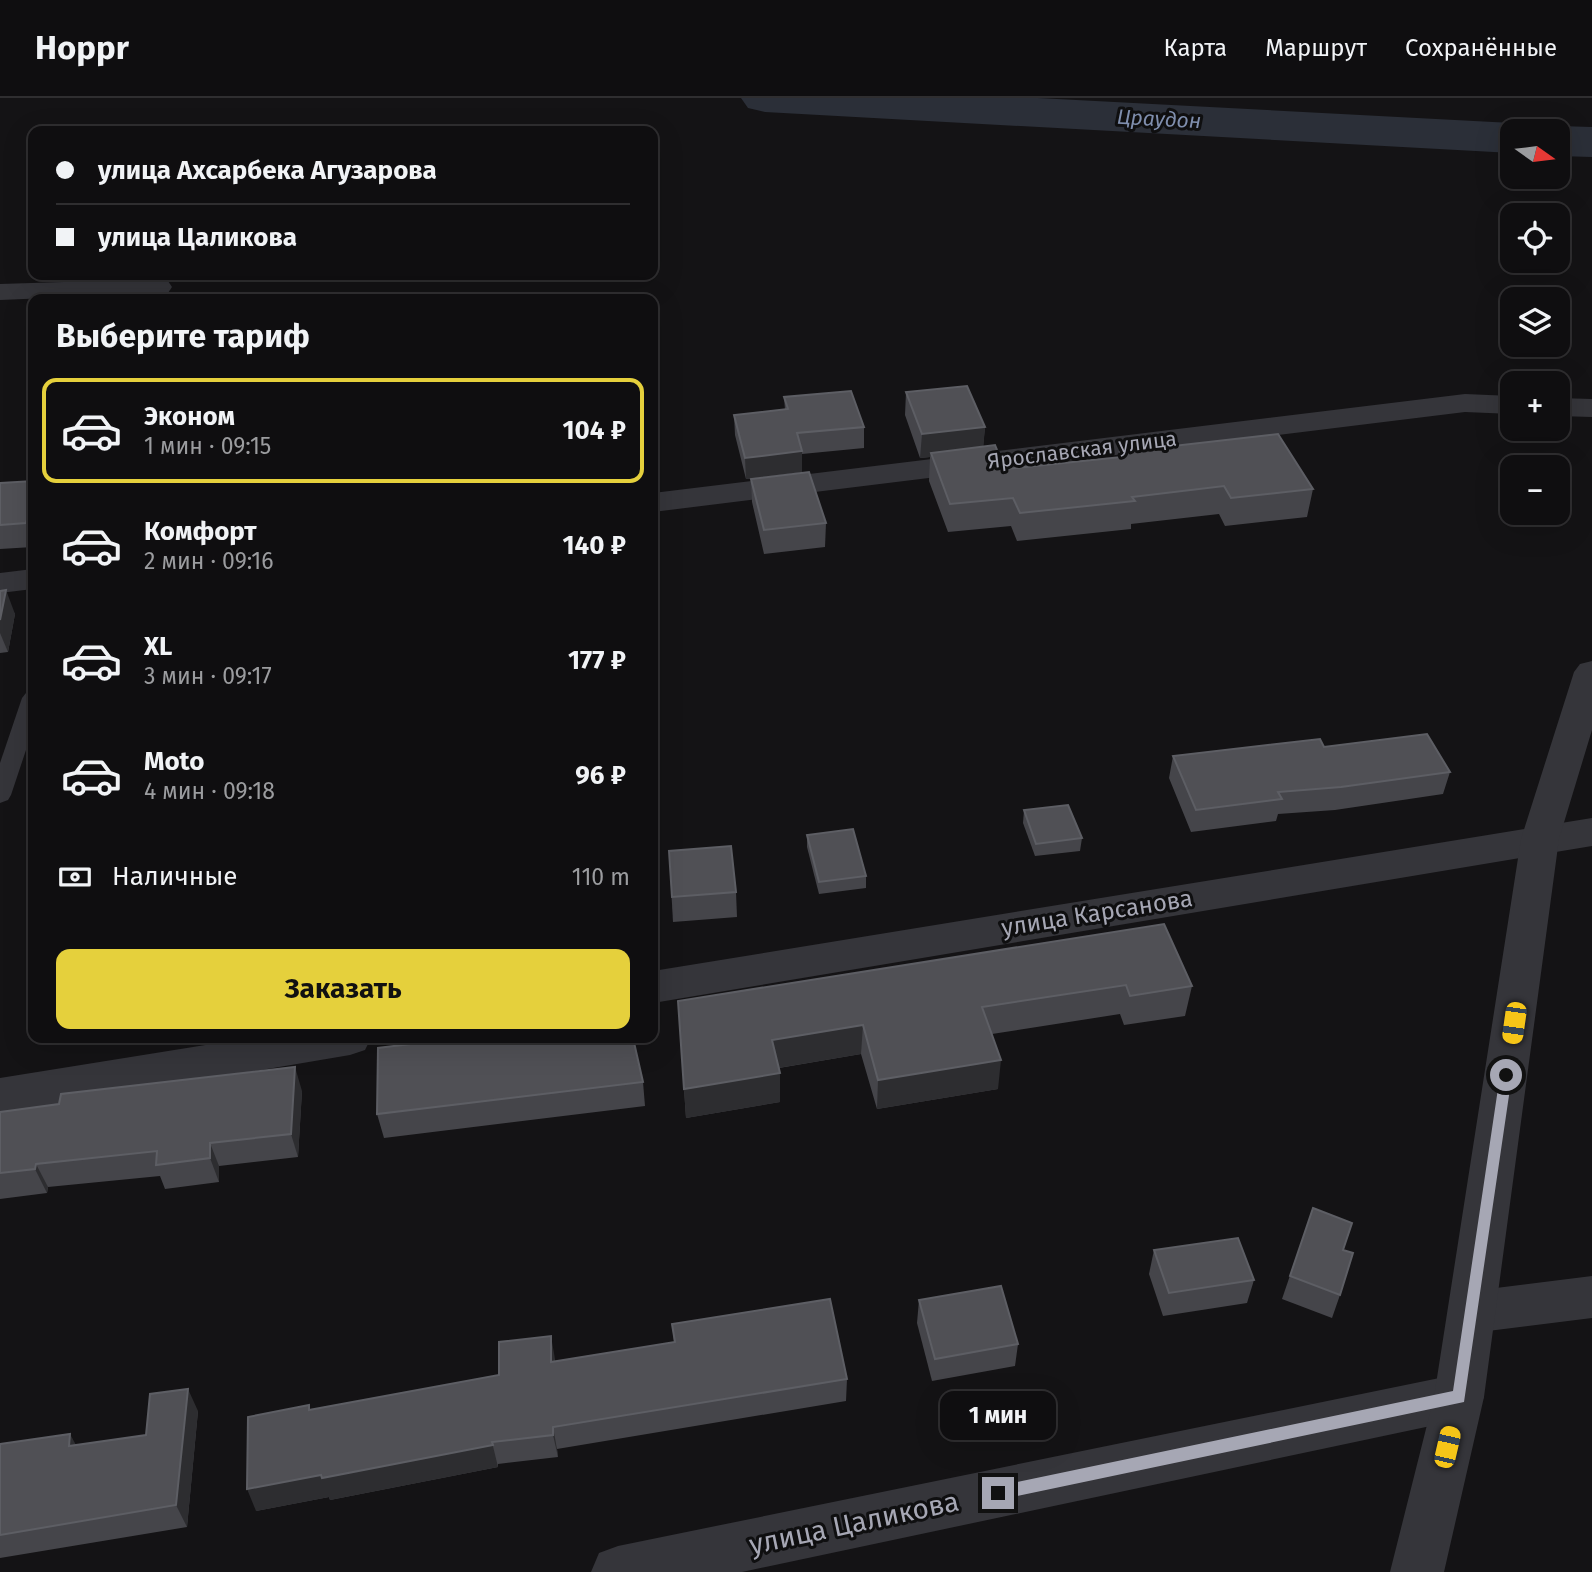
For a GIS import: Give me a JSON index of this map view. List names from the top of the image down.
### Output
{
  "streets": {
    "street": ["Ярославская улица", "улица Карсанова", "улица Цаликова"]
  },
  "water": ["Цраудон"],
  "north": "right",
  "page": {
    "header": "Hoppr",
    "nav": ["Карта", "Маршрут", "Сохранённые"],
    "map_buttons": ["+", "−"],
    "banner": ["улица Ахсарбека Агузарова", "улица Цаликова"],
    "heading": "Выберите тариф",
    "list": [
      {
        "name": "Эконом",
        "note": "1 мин · 09:15",
        "value": "104 ₽"
      },
      {
        "name": "Комфорт",
        "note": "2 мин · 09:16",
        "value": "140 ₽"
      },
      {
        "name": "XL",
        "note": "3 мин · 09:17",
        "value": "177 ₽"
      },
      {
        "name": "Moto",
        "note": "4 мин · 09:18",
        "value": "96 ₽"
      }
    ],
    "pay": ["Наличные", "110 m"],
    "buttons": "Заказать",
    "bubble": "1 мин"
  }
}
